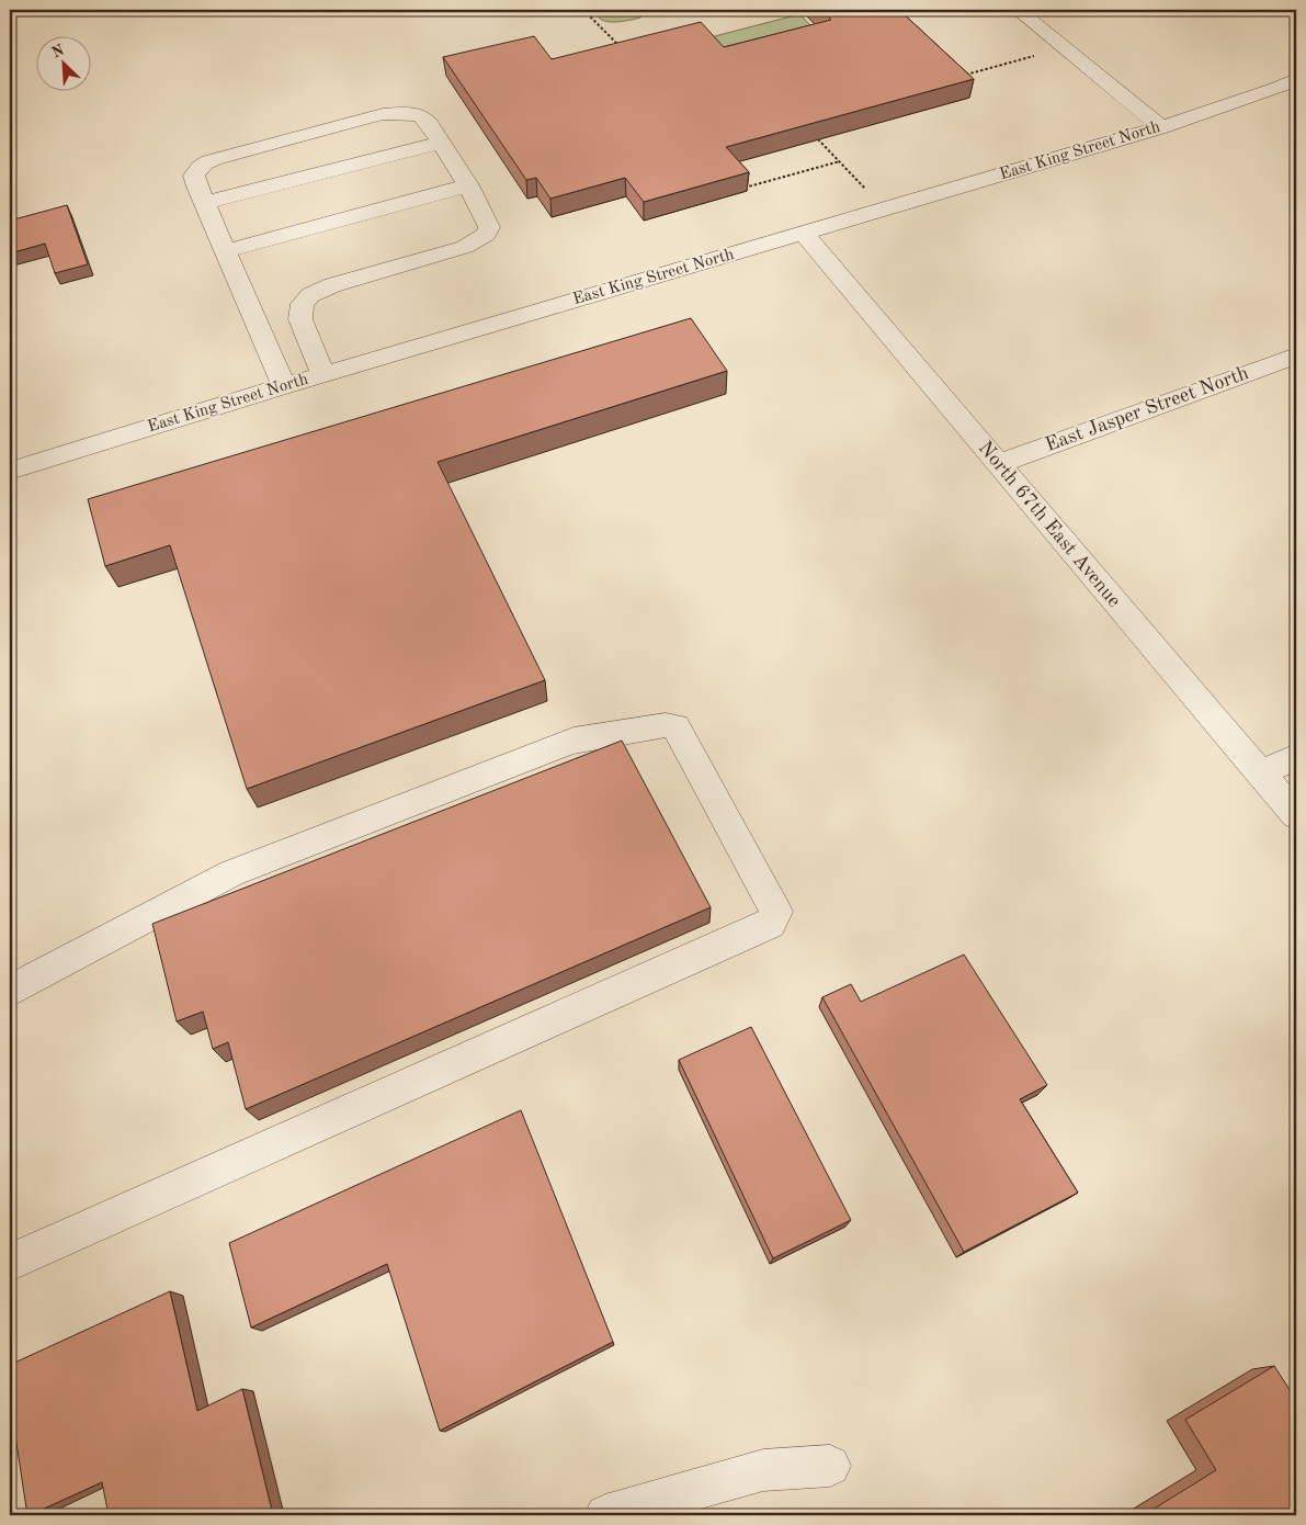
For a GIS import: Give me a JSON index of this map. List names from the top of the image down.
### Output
{
  "streets": {
    "street": ["East King Street North", "East Jasper Street North", "North 67th East Avenue"]
  },
  "crossings": [
    ["East King Street North", "North 67th East Avenue"],
    ["East Jasper Street North", "North 67th East Avenue"]
  ],
  "north": "top left"
}
